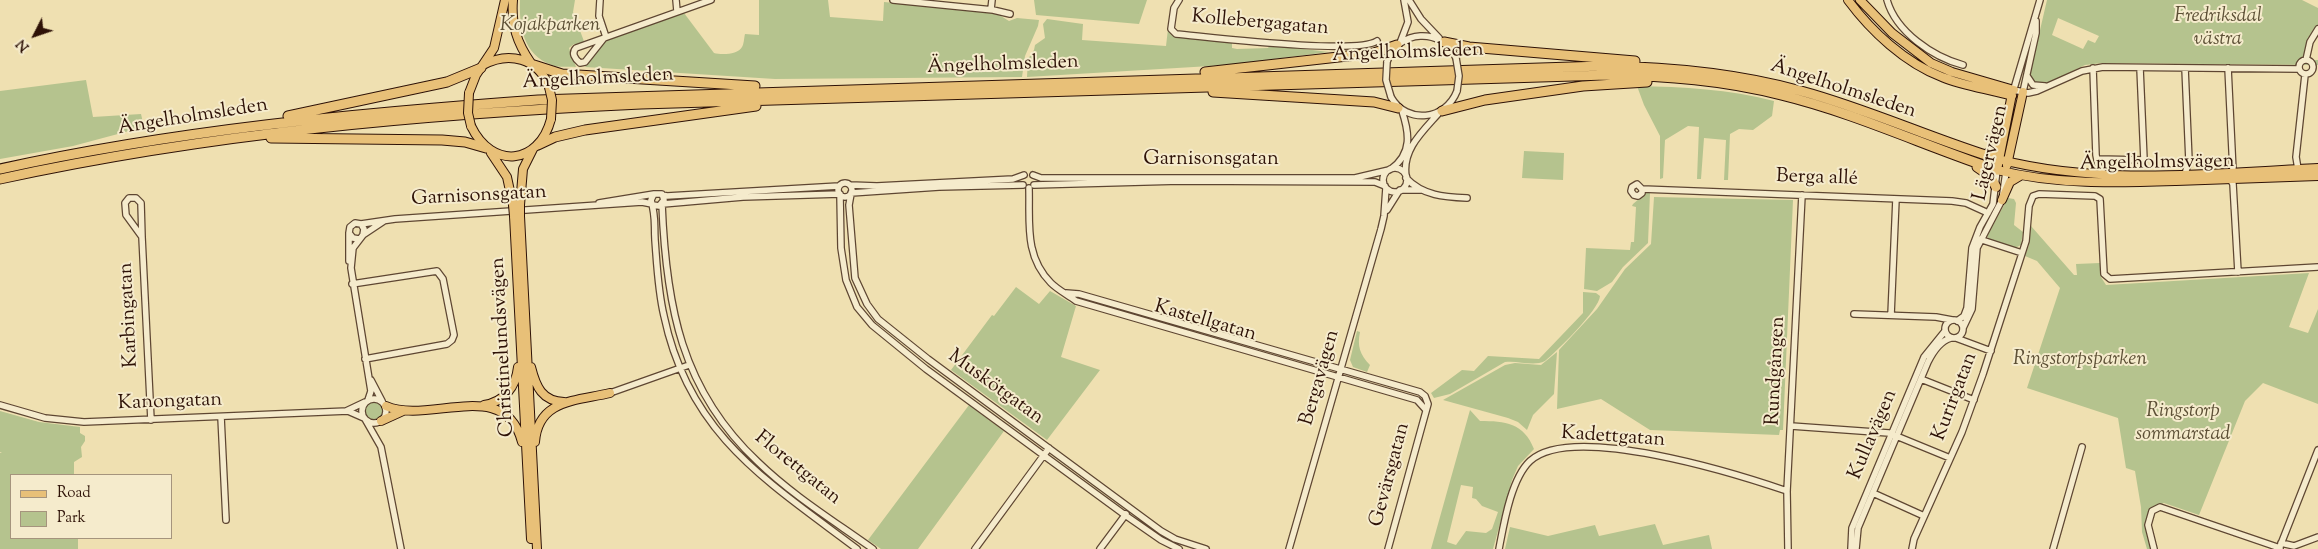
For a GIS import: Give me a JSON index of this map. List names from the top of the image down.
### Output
{
  "streets": {
    "highway": ["Ängelholmsleden"],
    "main road": ["Lägervägen", "Ängelholmsvägen", "Christinelundsvägen"],
    "street": [
      "Kollebergagatan",
      "Garnisonsgatan",
      "Berga allé",
      "Karbingatan",
      "Kastellgatan",
      "Rundgången",
      "Bergavägen",
      "Muskötgatan",
      "Kurirgatan",
      "Kanongatan",
      "Kullavägen",
      "Kadettgatan",
      "Florettgatan",
      "Gevärsgatan"
    ]
  },
  "crossings": [
    ["Ängelholmsleden", "Lägervägen"],
    ["Ängelholmsleden", "Ängelholmsvägen"],
    ["Lägervägen", "Ängelholmsvägen"],
    ["Lägervägen", "Berga allé"],
    ["Garnisonsgatan", "Kastellgatan"],
    ["Garnisonsgatan", "Bergavägen"],
    ["Garnisonsgatan", "Muskötgatan"],
    ["Garnisonsgatan", "Florettgatan"],
    ["Berga allé", "Rundgången"],
    ["Karbingatan", "Kanongatan"],
    ["Kastellgatan", "Bergavägen"],
    ["Kastellgatan", "Gevärsgatan"],
    ["Rundgången", "Kadettgatan"],
    ["Bergavägen", "Gevärsgatan"]
  ],
  "parks": [
    "Fredriksdal västra",
    "Kojakparken",
    "Ringstorpsparken",
    "Ringstorp sommarstad"
  ],
  "legend": ["Road", "Park"],
  "north": "bottom left"
}
